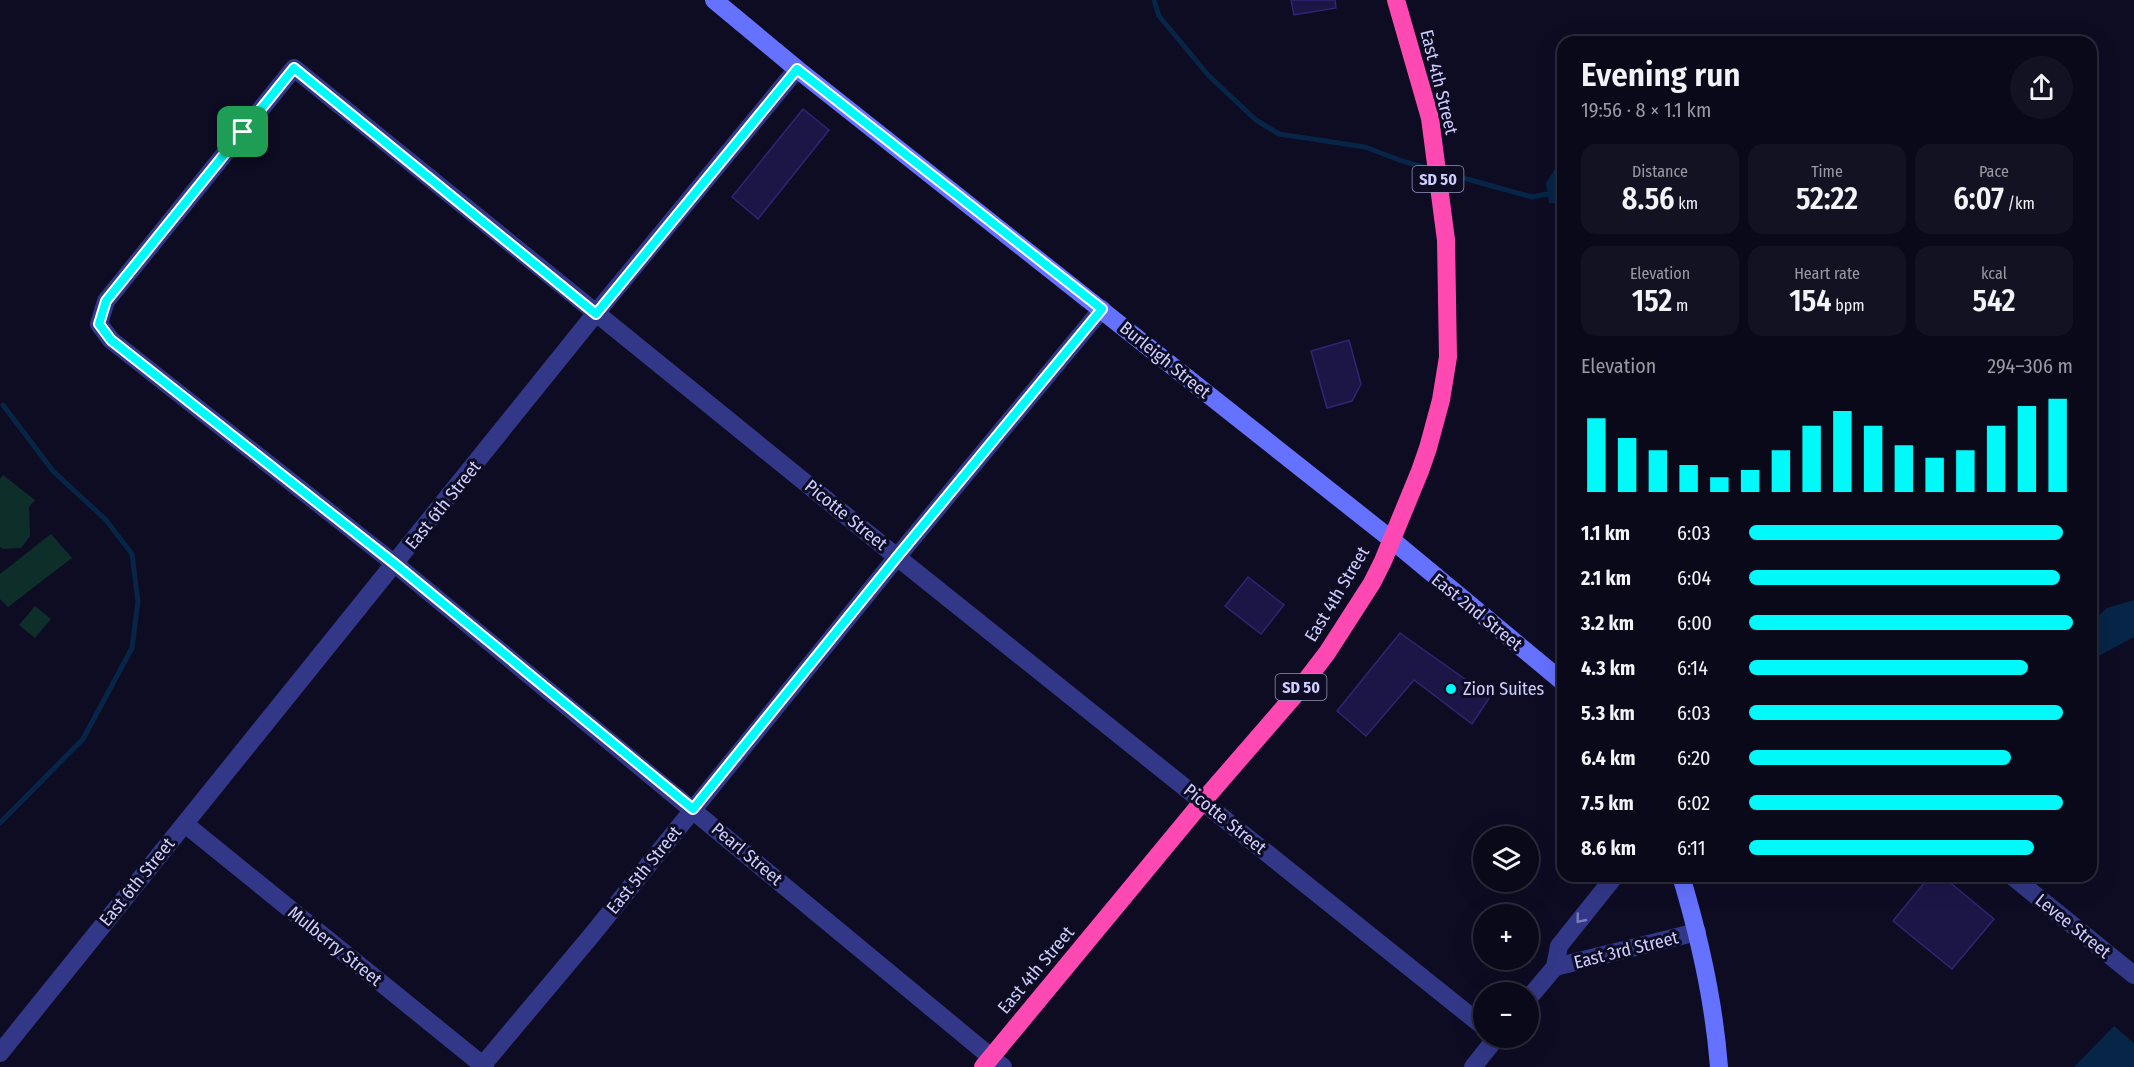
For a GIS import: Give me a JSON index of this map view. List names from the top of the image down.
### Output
{
  "streets": {
    "highway": ["East 4th Street", "SD 50"],
    "street": [
      "Burleigh Street",
      "East 6th Street",
      "Picotte Street",
      "East 2nd Street",
      "Pearl Street",
      "East 5th Street",
      "Levee Street",
      "Mulberry Street",
      "East 3rd Street"
    ]
  },
  "crossings": [
    ["East 4th Street", "Burleigh Street"],
    ["East 4th Street", "Picotte Street"],
    ["East 4th Street", "East 2nd Street"],
    ["East 4th Street", "Pearl Street"],
    ["Burleigh Street", "East 6th Street"],
    ["Burleigh Street", "East 2nd Street"],
    ["Burleigh Street", "East 5th Street"],
    ["East 6th Street", "Picotte Street"],
    ["East 6th Street", "Pearl Street"],
    ["East 6th Street", "Mulberry Street"],
    ["Picotte Street", "Pearl Street"],
    ["Picotte Street", "East 5th Street"],
    ["Pearl Street", "East 5th Street"],
    ["East 5th Street", "Mulberry Street"]
  ],
  "one_way": ["East 3rd Street"],
  "places": ["Zion Suites"],
  "page": {
    "heading": ["Evening run", "19:56 · 8 × 1.1 km"],
    "stats": [
      ["Distance", "8.56 km"],
      ["Time", "52:22"],
      ["Pace", "6:07 /km"],
      ["Elevation", "152 m"],
      ["Heart rate", "154 bpm"],
      ["kcal", "542"]
    ],
    "chart": ["Elevation", "294–306 m"],
    "list": [
      {
        "name": "1.1 km",
        "note": "6:03"
      },
      {
        "name": "2.1 km",
        "note": "6:04"
      },
      {
        "name": "3.2 km",
        "note": "6:00"
      },
      {
        "name": "4.3 km",
        "note": "6:14"
      },
      {
        "name": "5.3 km",
        "note": "6:03"
      },
      {
        "name": "6.4 km",
        "note": "6:20"
      },
      {
        "name": "7.5 km",
        "note": "6:02"
      },
      {
        "name": "8.6 km",
        "note": "6:11"
      }
    ],
    "map_buttons": ["+", "−"]
  }
}
